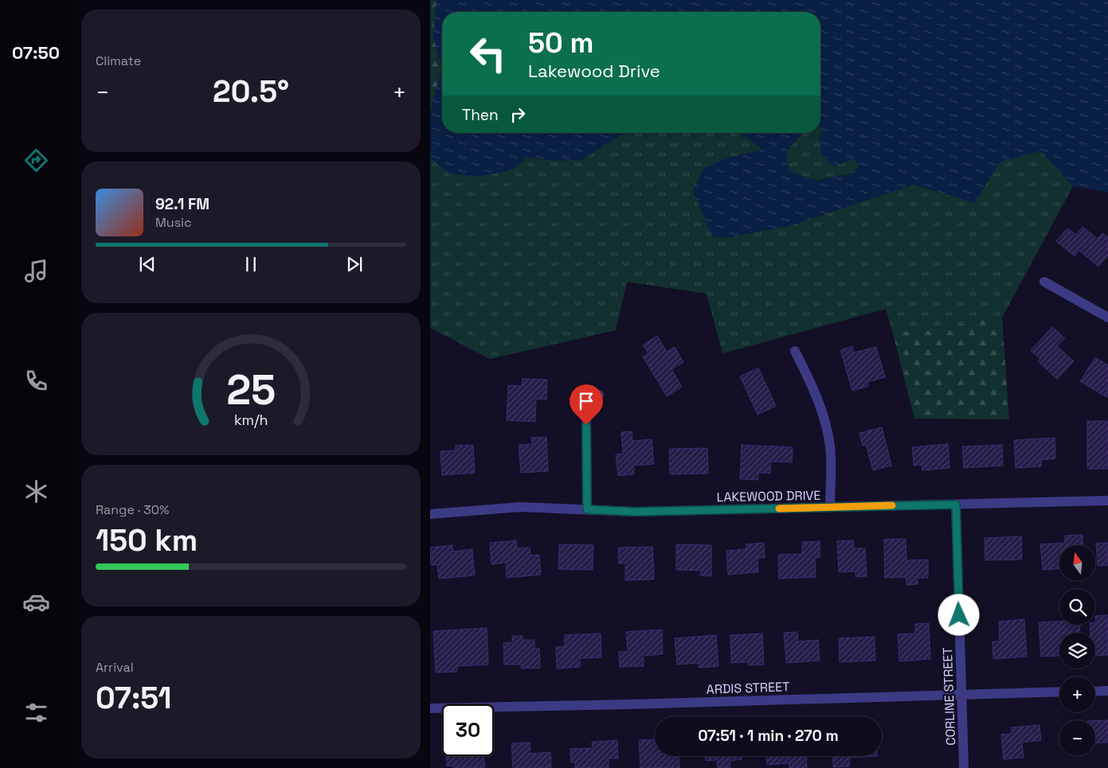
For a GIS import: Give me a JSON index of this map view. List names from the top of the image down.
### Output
{
  "streets": {
    "street": ["LAKEWOOD DRIVE", "ARDIS STREET", "CORLINE STREET"]
  },
  "crossings": [
    ["LAKEWOOD DRIVE", "CORLINE STREET"],
    ["ARDIS STREET", "CORLINE STREET"]
  ],
  "north": "top",
  "page": {
    "tabs": "07:50",
    "tile": [
      "Climate",
      ["Range · 30%", "150 km"],
      ["Arrival", "07:51"]
    ],
    "turn": ["50 m", "Lakewood Drive"],
    "heat": ["−", "20.5°", "+"],
    "then": "Then",
    "song": ["92.1 FM", "Music"],
    "map_buttons": ["+", "−"],
    "limit": "30",
    "trip": "07:51 · 1 min · 270 m",
    "gauge": ["25", "km/h"]
  }
}
